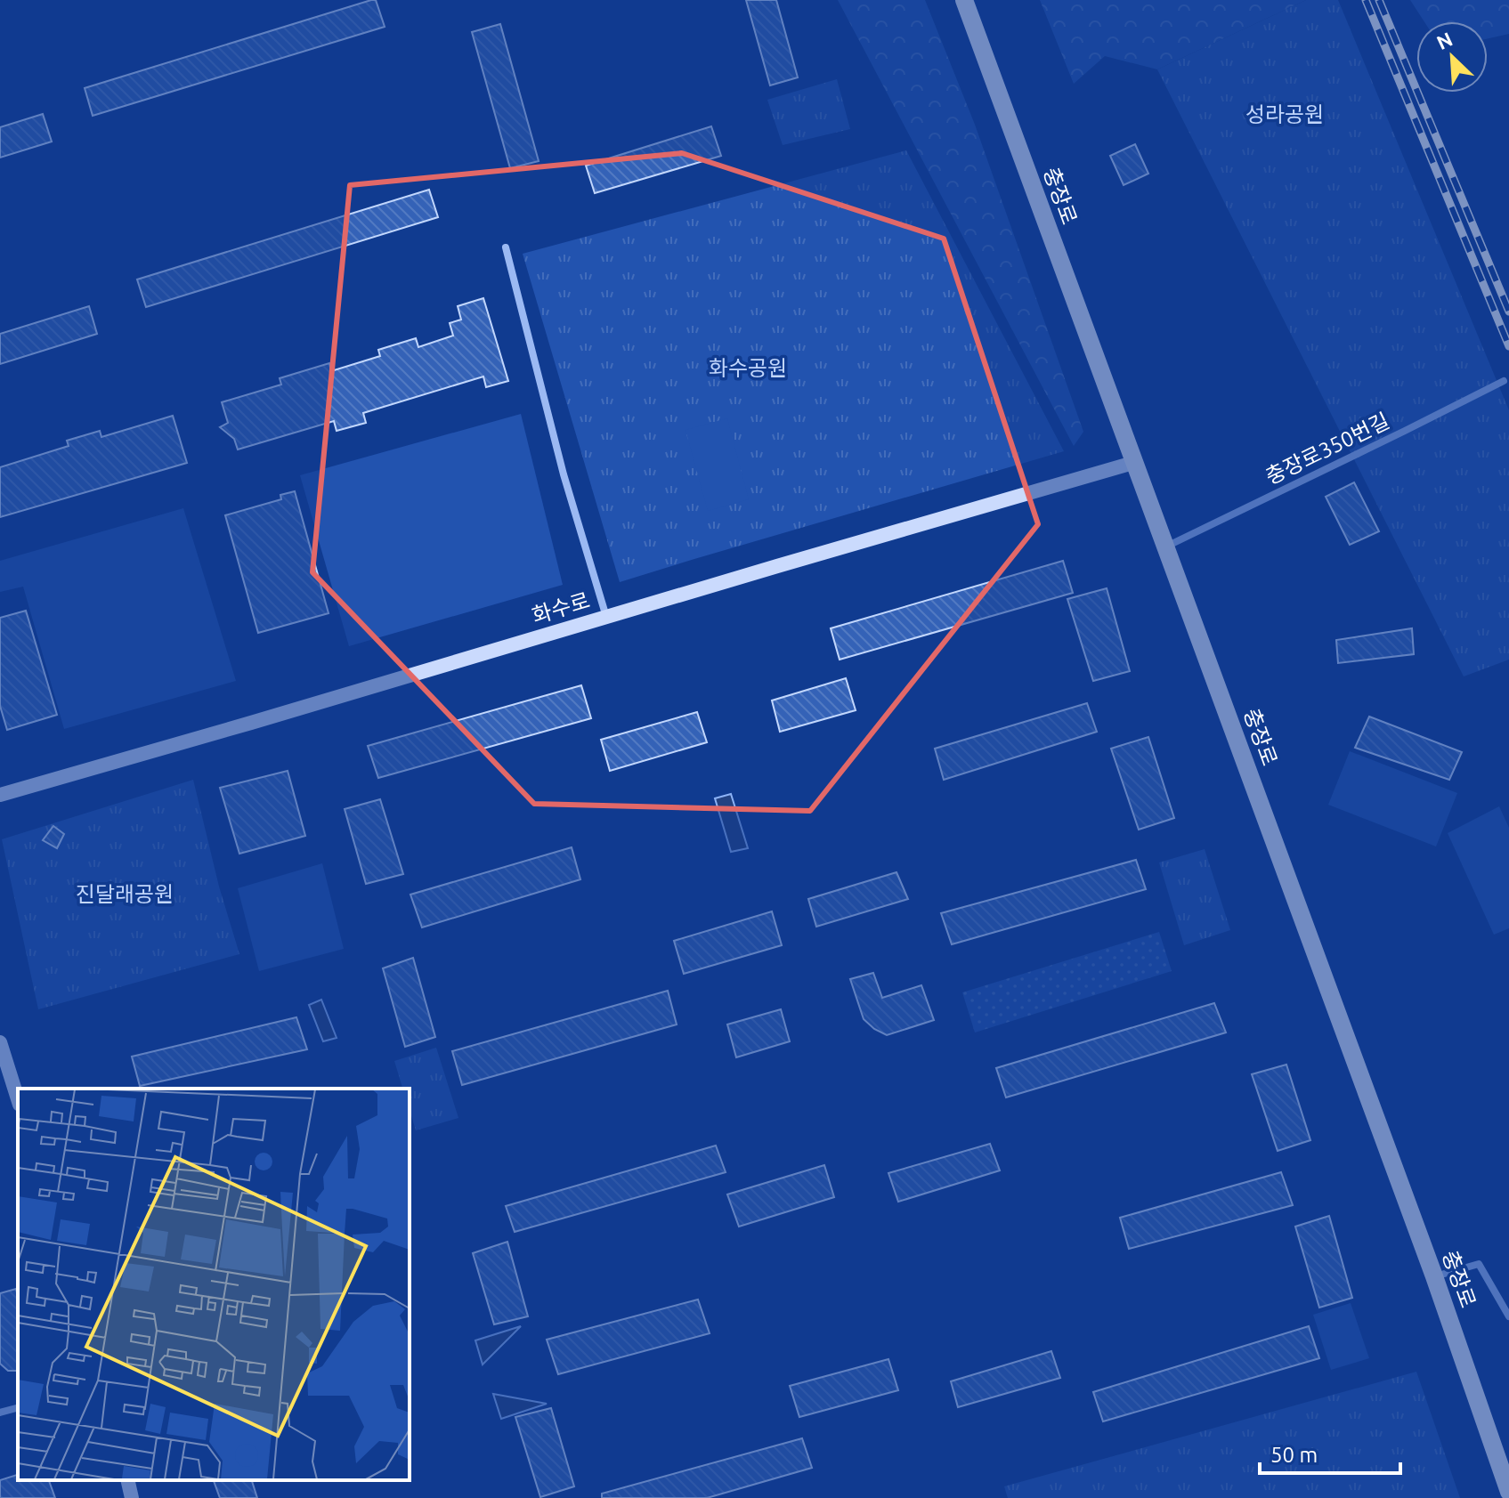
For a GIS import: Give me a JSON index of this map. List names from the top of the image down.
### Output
{
  "streets": {
    "main road": ["충장로"],
    "street": ["충장로350번길", "화수로"]
  },
  "crossings": [
    ["충장로", "충장로350번길"],
    ["충장로", "화수로"]
  ],
  "parks": ["성라공원", "화수공원", "진달래공원"],
  "scale_bar": "50 m",
  "north": "top left"
}
